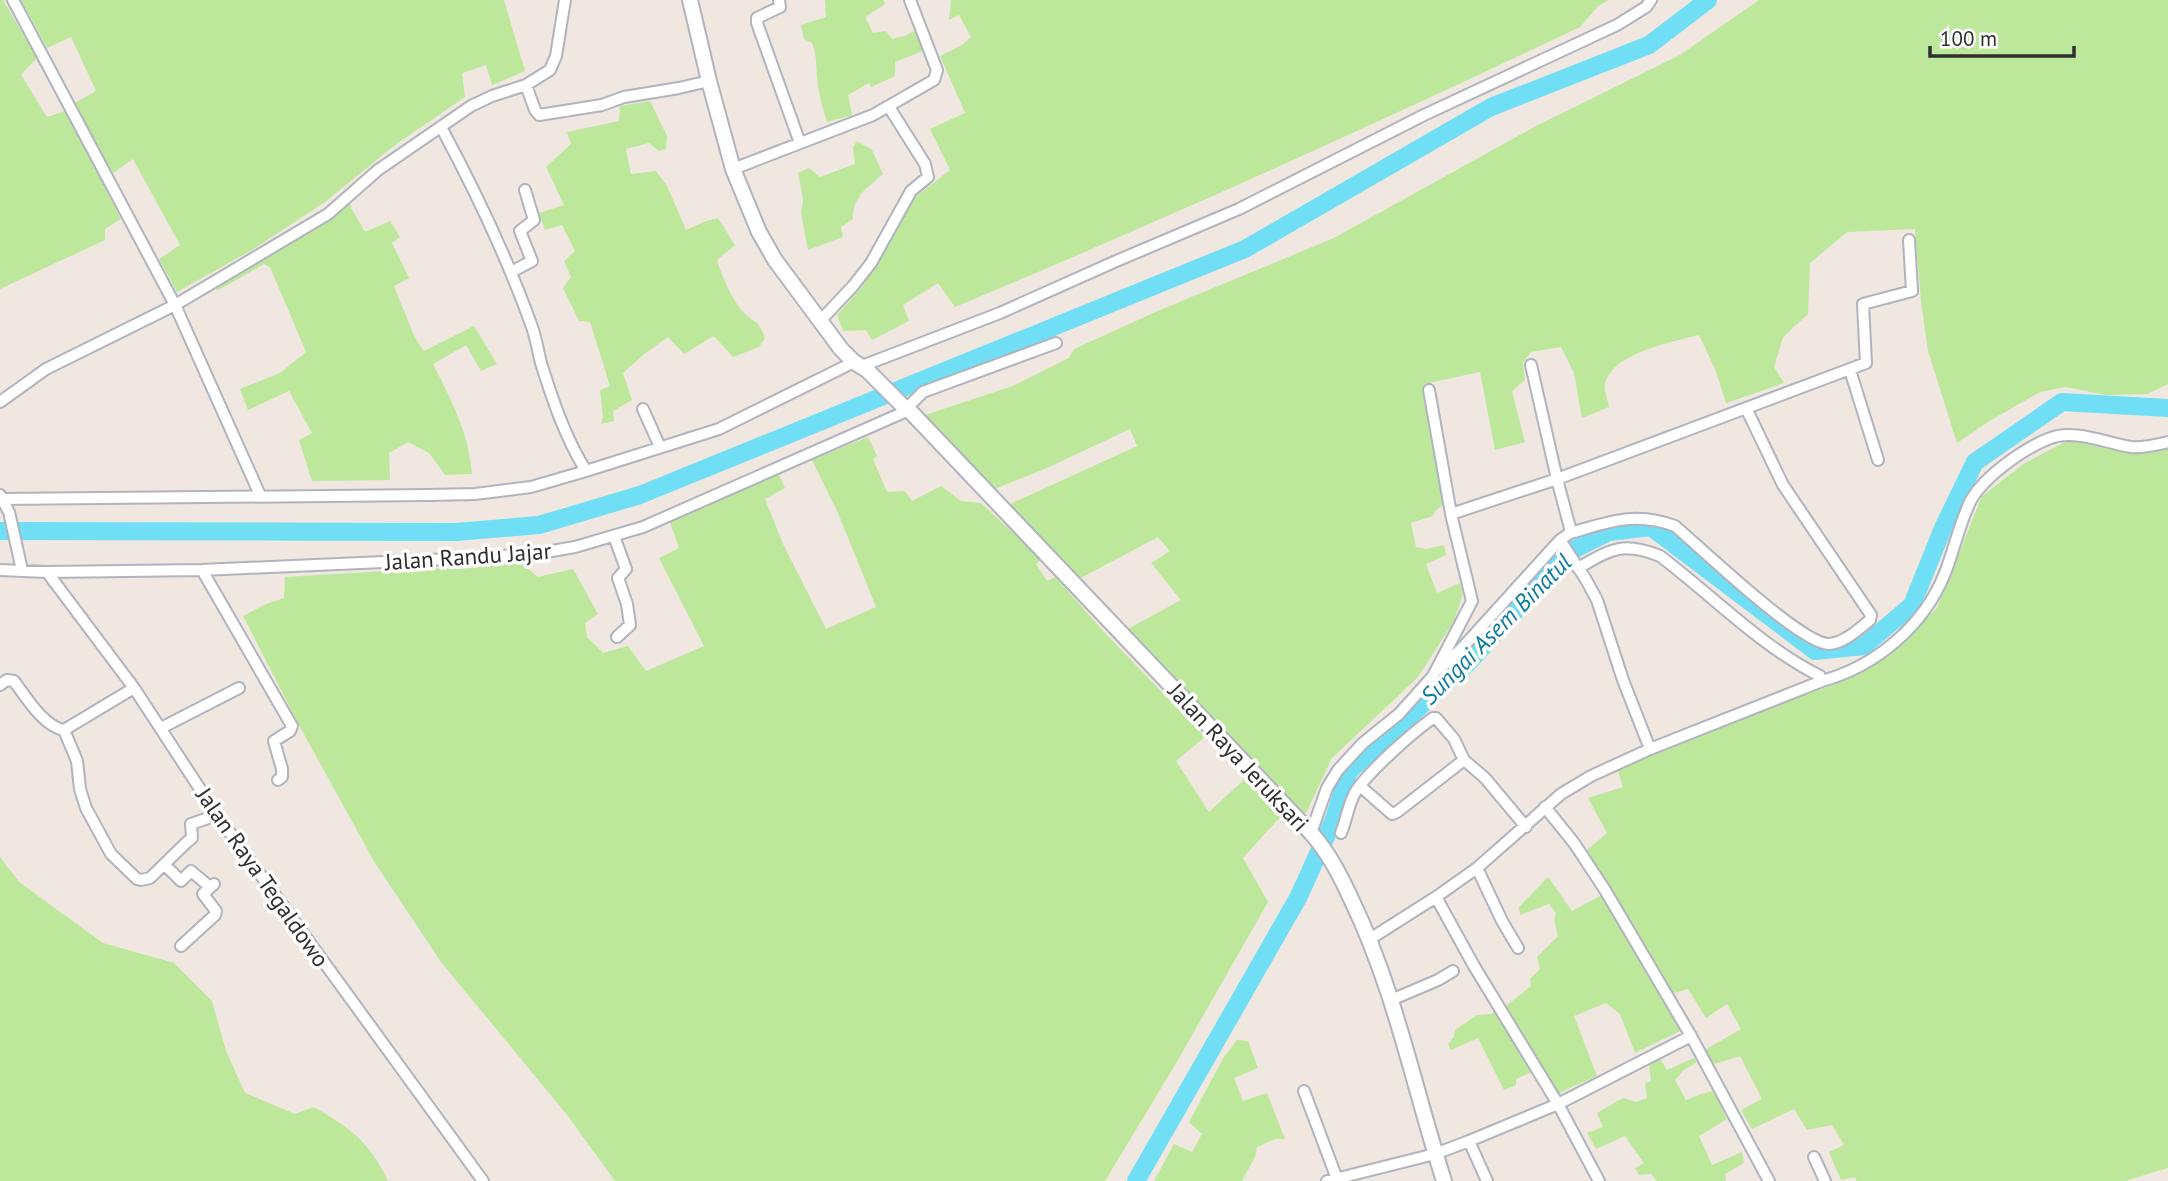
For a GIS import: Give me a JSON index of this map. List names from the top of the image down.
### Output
{
  "streets": {
    "street": ["Jalan Randu Jajar", "Jalan Raya Jeruksari", "Jalan Raya Tegaldowo"]
  },
  "crossings": [
    ["Jalan Randu Jajar", "Jalan Raya Jeruksari"],
    ["Jalan Randu Jajar", "Jalan Raya Tegaldowo"]
  ],
  "water": ["Sungai Asem Binatul"],
  "scale_bar": "100 m"
}
